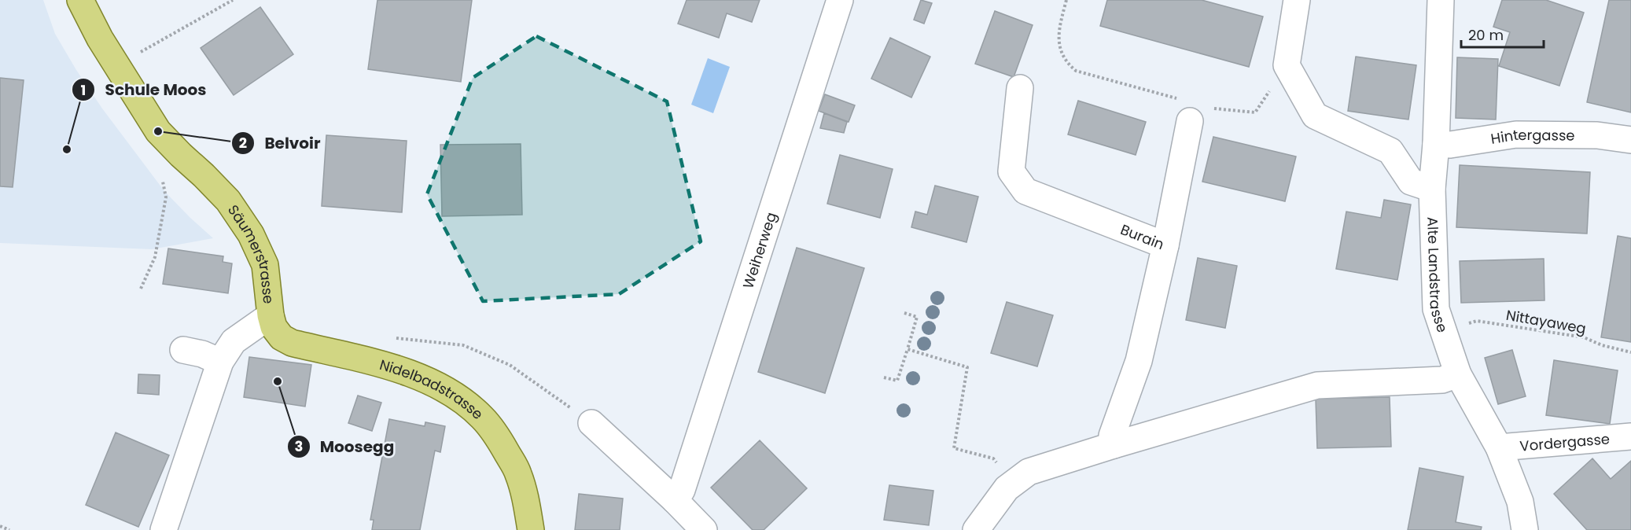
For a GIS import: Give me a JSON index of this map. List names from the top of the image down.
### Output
{
  "streets": {
    "main road": ["Säumerstrasse", "Nidelbadstrasse"],
    "street": [
      "Hintergasse",
      "Burain",
      "Weiherweg",
      "Alte Landstrasse",
      "Vordergasse"
    ],
    "path": ["Nittayaweg"]
  },
  "crossings": [
    ["Hintergasse", "Alte Landstrasse"],
    ["Säumerstrasse", "Nidelbadstrasse"],
    ["Alte Landstrasse", "Vordergasse"]
  ],
  "places": ["Belvoir", "Schule Moos", "Moosegg"],
  "scale_bar": "20 m"
}
